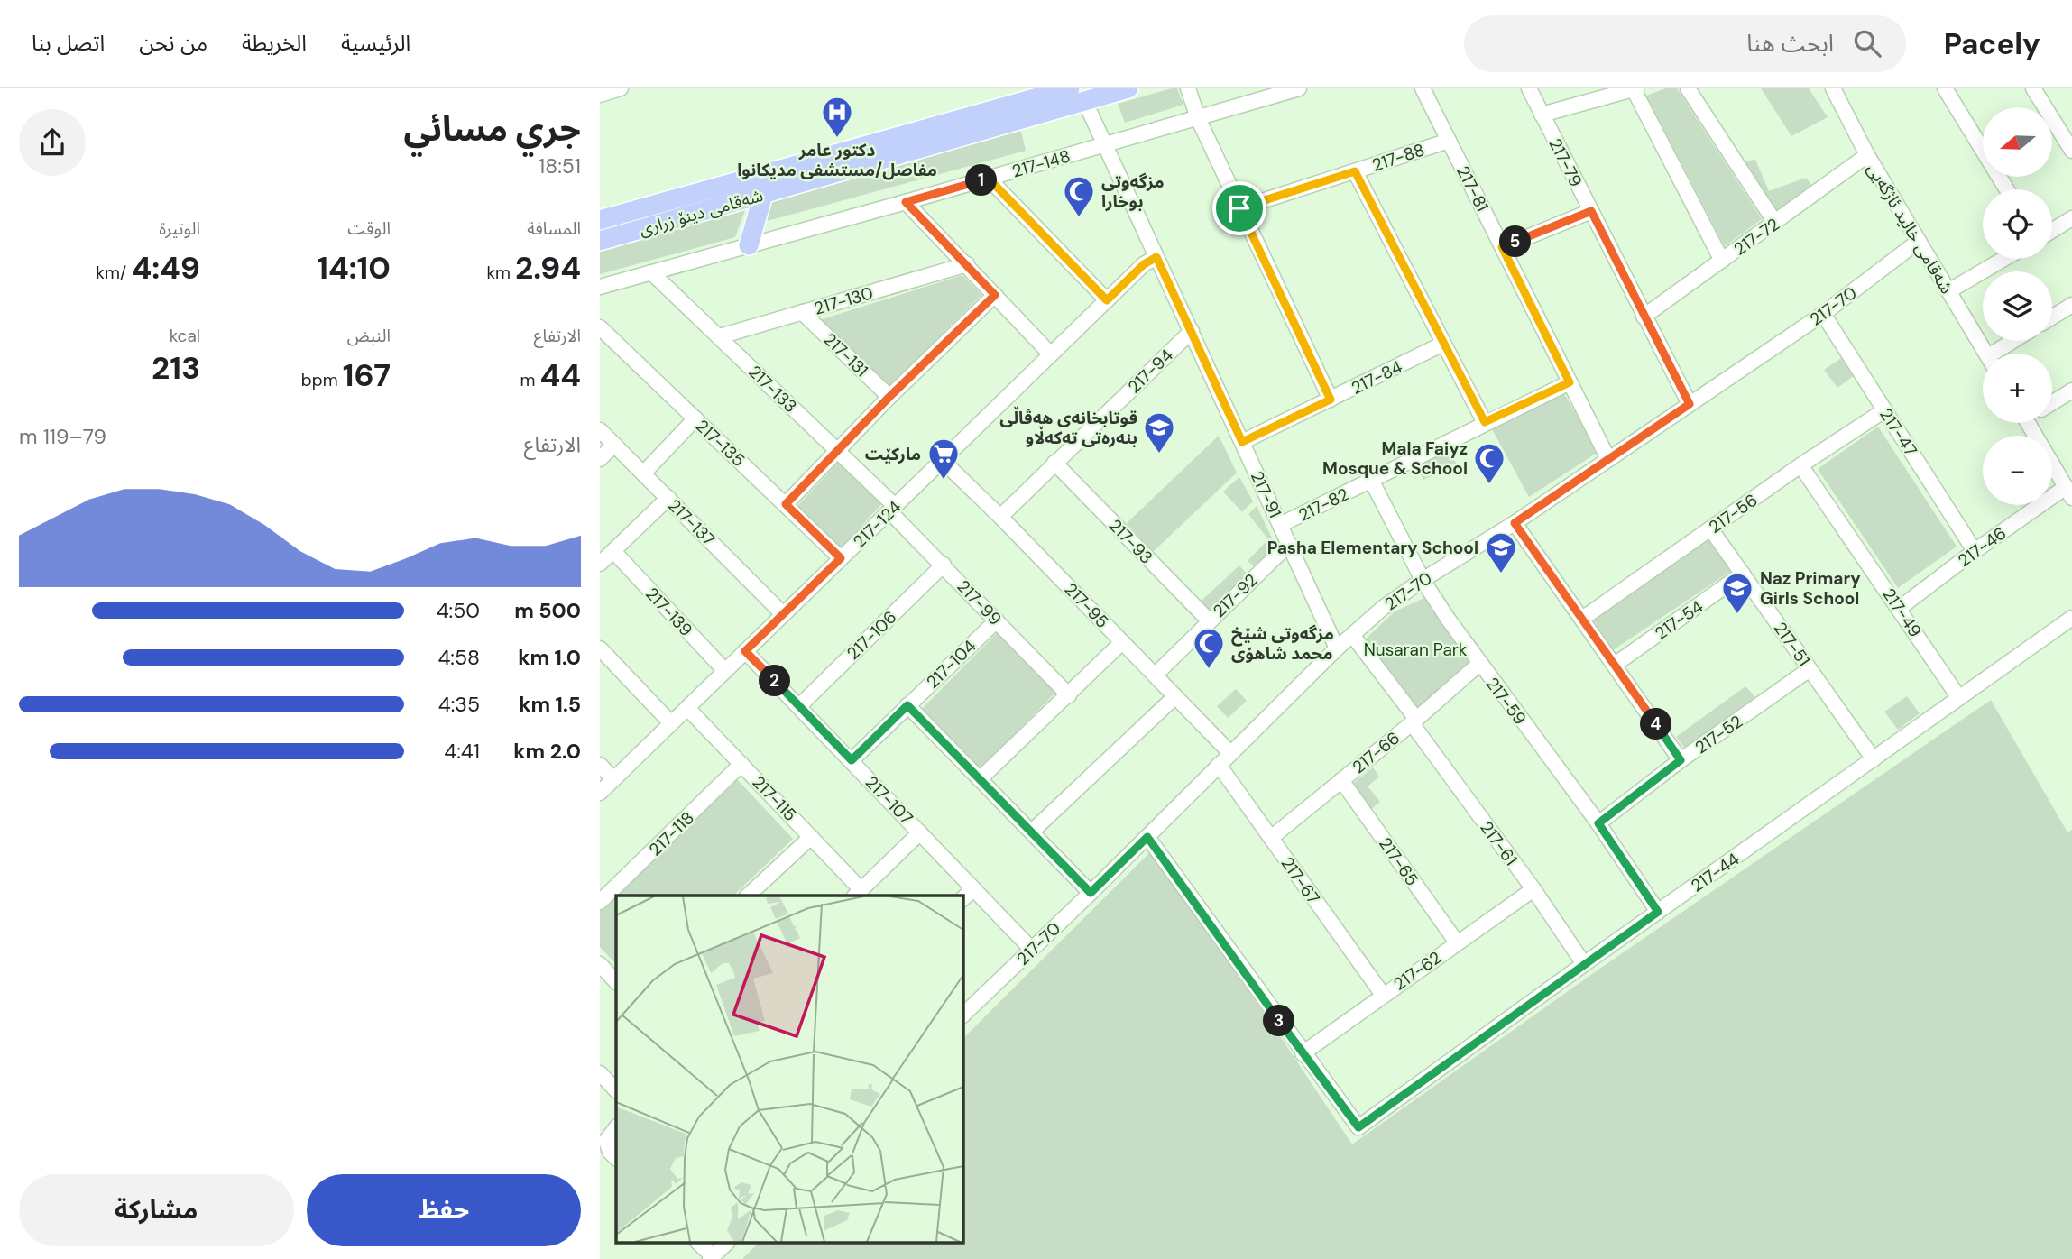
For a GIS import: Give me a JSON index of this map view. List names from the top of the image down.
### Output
{
  "streets": {
    "main road": ["شەقامی دینۆ زراری"],
    "street": [
      "217-88",
      "217-79",
      "217-148",
      "217-81",
      "شەقامی خالید ئاژگەیی",
      "217-72",
      "217-130",
      "217-70",
      "217-131",
      "217-94",
      "217-84",
      "217-133",
      "217-47",
      "217-135",
      "217-91",
      "217-82",
      "217-56",
      "217-137",
      "217-124",
      "217-93",
      "217-46",
      "217-92",
      "217-99",
      "217-95",
      "217-139",
      "217-49",
      "217-54",
      "217-106",
      "217-51",
      "217-104",
      "217-59",
      "217-52",
      "217-66",
      "217-115",
      "217-107",
      "217-118",
      "217-61",
      "217-65",
      "217-44",
      "217-67",
      "217-62"
    ]
  },
  "crossings": [
    ["217-88", "217-81"],
    ["217-79", "217-72"],
    ["217-79", "217-70"],
    ["217-148", "217-133"],
    ["217-148", "217-91"],
    ["217-81", "217-70"],
    ["217-81", "217-82"],
    ["شەقامی دینۆ زراری", "217-91"],
    ["شەقامی خالید ئاژگەیی", "217-72"],
    ["شەقامی خالید ئاژگەیی", "217-70"],
    ["217-130", "217-131"],
    ["217-130", "217-133"],
    ["217-70", "217-47"],
    ["217-70", "217-91"],
    ["217-70", "217-95"],
    ["217-70", "217-59"],
    ["217-70", "217-107"],
    ["217-70", "217-61"],
    ["217-70", "217-67"],
    ["217-94", "217-91"],
    ["217-94", "217-93"],
    ["217-94", "217-95"],
    ["217-84", "217-91"],
    ["217-133", "217-124"],
    ["217-133", "217-99"],
    ["217-47", "217-56"],
    ["217-47", "217-46"],
    ["217-135", "217-124"],
    ["217-91", "217-82"],
    ["217-91", "217-124"],
    ["217-91", "217-92"],
    ["217-82", "217-59"],
    ["217-56", "217-49"],
    ["217-56", "217-51"],
    ["217-137", "217-124"],
    ["217-124", "217-99"],
    ["217-124", "217-95"],
    ["217-124", "217-139"],
    ["217-124", "217-115"],
    ["217-124", "217-107"],
    ["217-93", "217-92"],
    ["217-46", "217-49"],
    ["217-92", "217-95"],
    ["217-99", "217-106"],
    ["217-99", "217-104"],
    ["217-49", "217-44"],
    ["217-54", "217-51"],
    ["217-106", "217-107"],
    ["217-51", "217-52"],
    ["217-51", "217-44"],
    ["217-104", "217-107"],
    ["217-59", "217-52"],
    ["217-59", "217-66"],
    ["217-59", "217-44"],
    ["217-66", "217-61"],
    ["217-66", "217-65"],
    ["217-66", "217-67"],
    ["217-115", "217-118"],
    ["217-61", "217-44"],
    ["217-61", "217-62"],
    ["217-65", "217-62"],
    ["217-44", "217-62"],
    ["217-67", "217-62"]
  ],
  "parks": ["Nusaran Park"],
  "places": {
    "hospital": ["دكتور عامر مفاصل/مستشفى مديكانوا"],
    "mosque": ["مزگەوتی بوخارا", "Mala Faiyz Mosque & School", "مزگەوتی شێخ محمد شاهۆی"],
    "school or university": ["قوتابخانەی ھەڤاڵی بنەرەتی تەکەڵاو", "Pasha Elementary School", "Naz Primary Girls School"],
    "supermarket": ["مارکێت"]
  },
  "north": "left",
  "page": {
    "header": "Pacely",
    "search": "ابحث هنا",
    "nav": [
      "الرئيسية",
      "الخريطة",
      "من نحن",
      "اتصل بنا"
    ],
    "heading": ["جري مسائي", "18:51"],
    "map_buttons": ["+", "−"],
    "pins": [
      "1",
      "5",
      "2",
      "4",
      "3"
    ],
    "stats": [
      ["المسافة", "2.94 km"],
      ["الوقت", "14:10"],
      ["الوتيرة", "4:49 /km"],
      ["الارتفاع", "44 m"],
      ["النبض", "167 bpm"],
      ["kcal", "213"]
    ],
    "chart": ["الارتفاع", "79–119 m"],
    "list": [
      {
        "name": "500 m",
        "note": "4:50"
      },
      {
        "name": "1.0 km",
        "note": "4:58"
      },
      {
        "name": "1.5 km",
        "note": "4:35"
      },
      {
        "name": "2.0 km",
        "note": "4:41"
      }
    ],
    "buttons": ["حفظ", "مشاركة"]
  }
}
